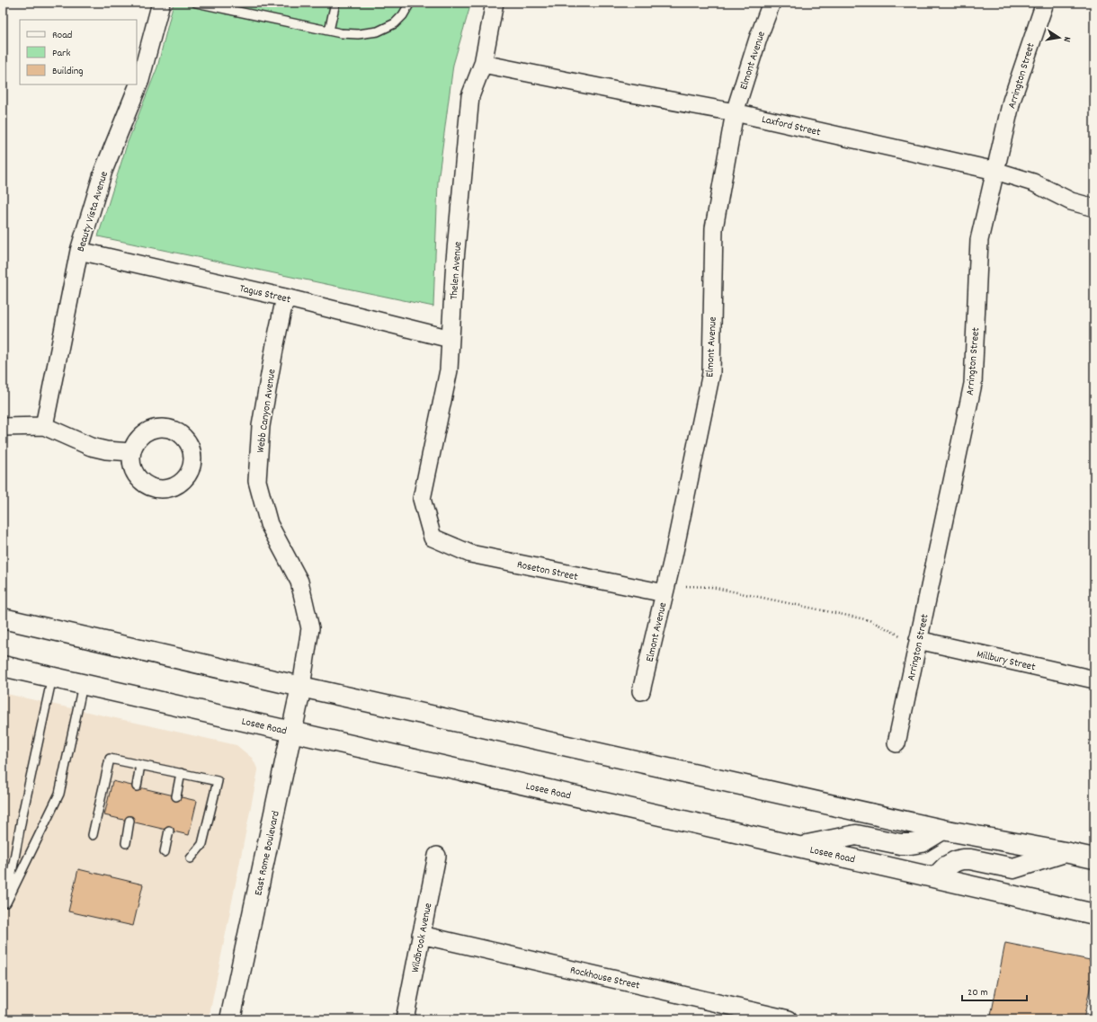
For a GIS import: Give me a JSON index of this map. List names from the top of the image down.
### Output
{
  "streets": {
    "main road": ["Losee Road", "East Rome Boulevard"],
    "street": [
      "Elmont Avenue",
      "Arrington Street",
      "Laxford Street",
      "Beauty Vista Avenue",
      "Thelen Avenue",
      "Tagus Street",
      "Webb Canyon Avenue",
      "Roseton Street",
      "Millbury Street",
      "Wildbrook Avenue",
      "Rockhouse Street"
    ]
  },
  "crossings": [
    ["Elmont Avenue", "Laxford Street"],
    ["Elmont Avenue", "Roseton Street"],
    ["Arrington Street", "Laxford Street"],
    ["Arrington Street", "Millbury Street"],
    ["Laxford Street", "Thelen Avenue"],
    ["Beauty Vista Avenue", "Tagus Street"],
    ["Thelen Avenue", "Tagus Street"],
    ["Thelen Avenue", "Roseton Street"],
    ["Tagus Street", "Webb Canyon Avenue"],
    ["Webb Canyon Avenue", "East Rome Boulevard"],
    ["Losee Road", "East Rome Boulevard"],
    ["Wildbrook Avenue", "Rockhouse Street"]
  ],
  "legend": ["Road", "Park", "Building"],
  "scale_bar": "20 m",
  "north": "right"
}
